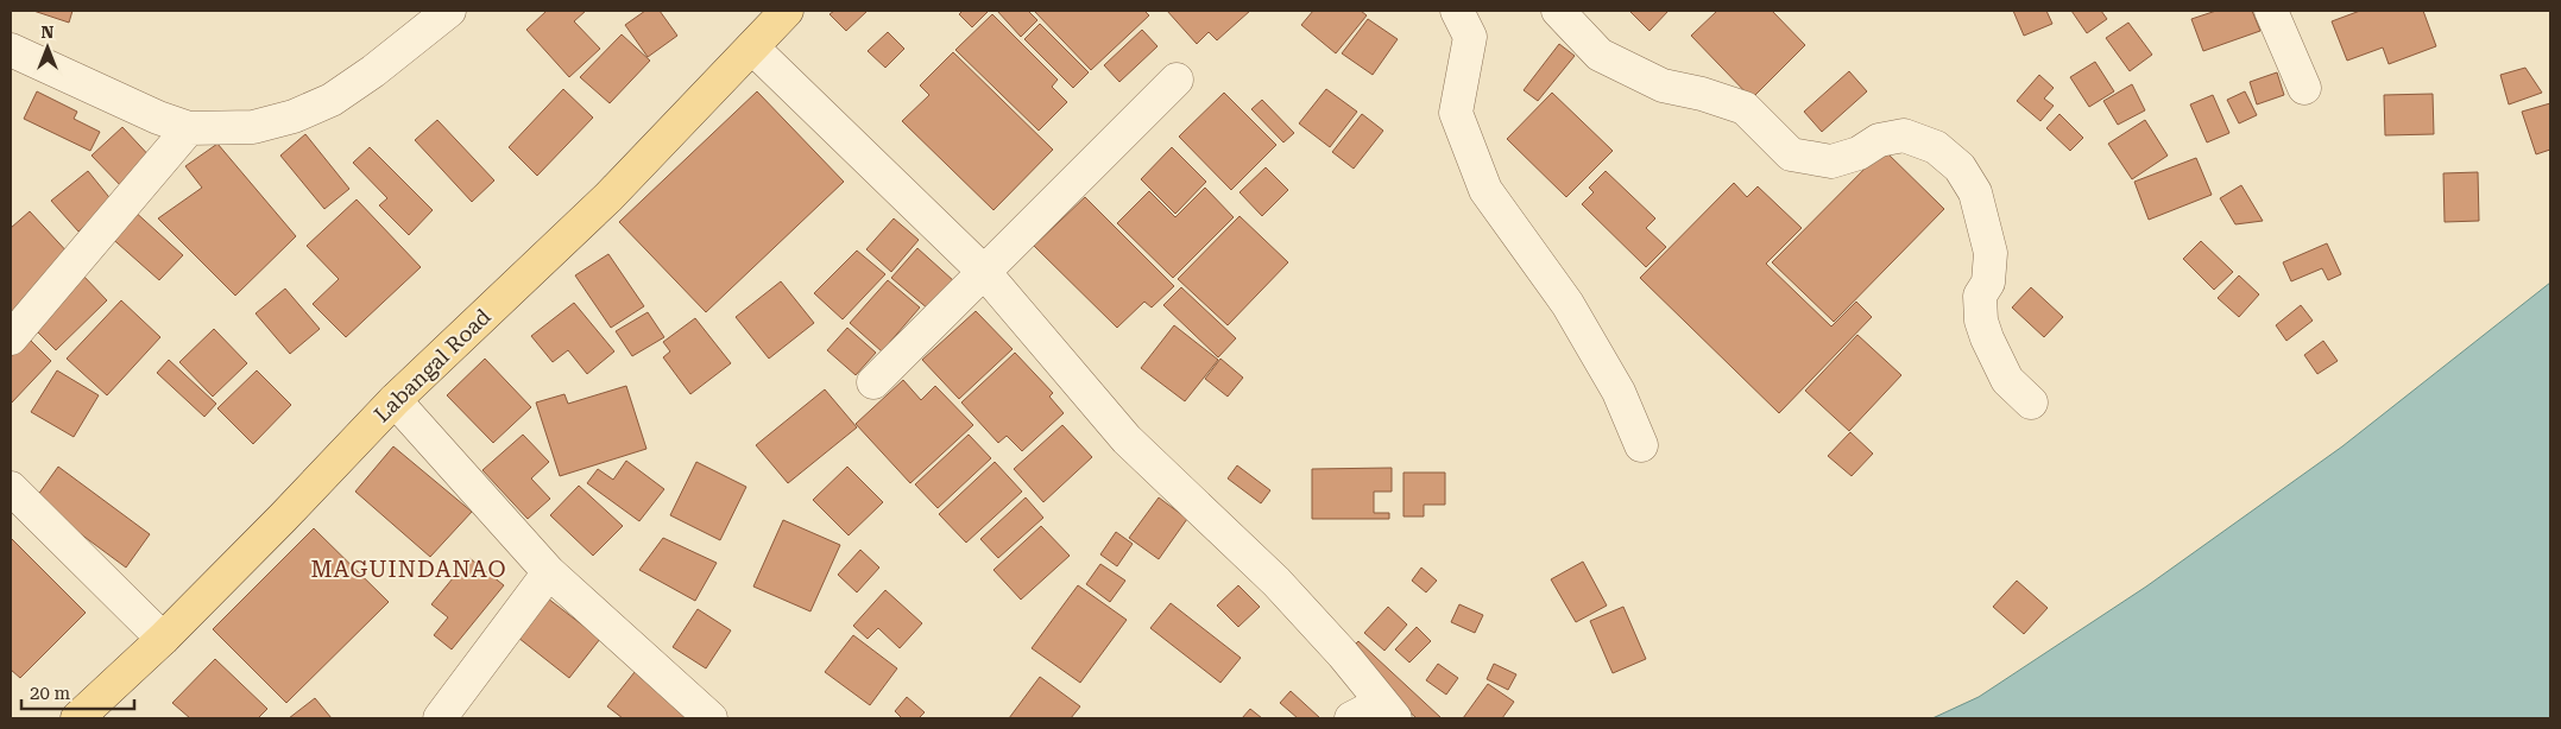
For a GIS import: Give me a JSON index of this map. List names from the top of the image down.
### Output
{
  "streets": {
    "main road": ["Labangal Road"]
  },
  "districts": ["MAGUINDANAO"],
  "scale_bar": "20 m",
  "north": "top"
}
